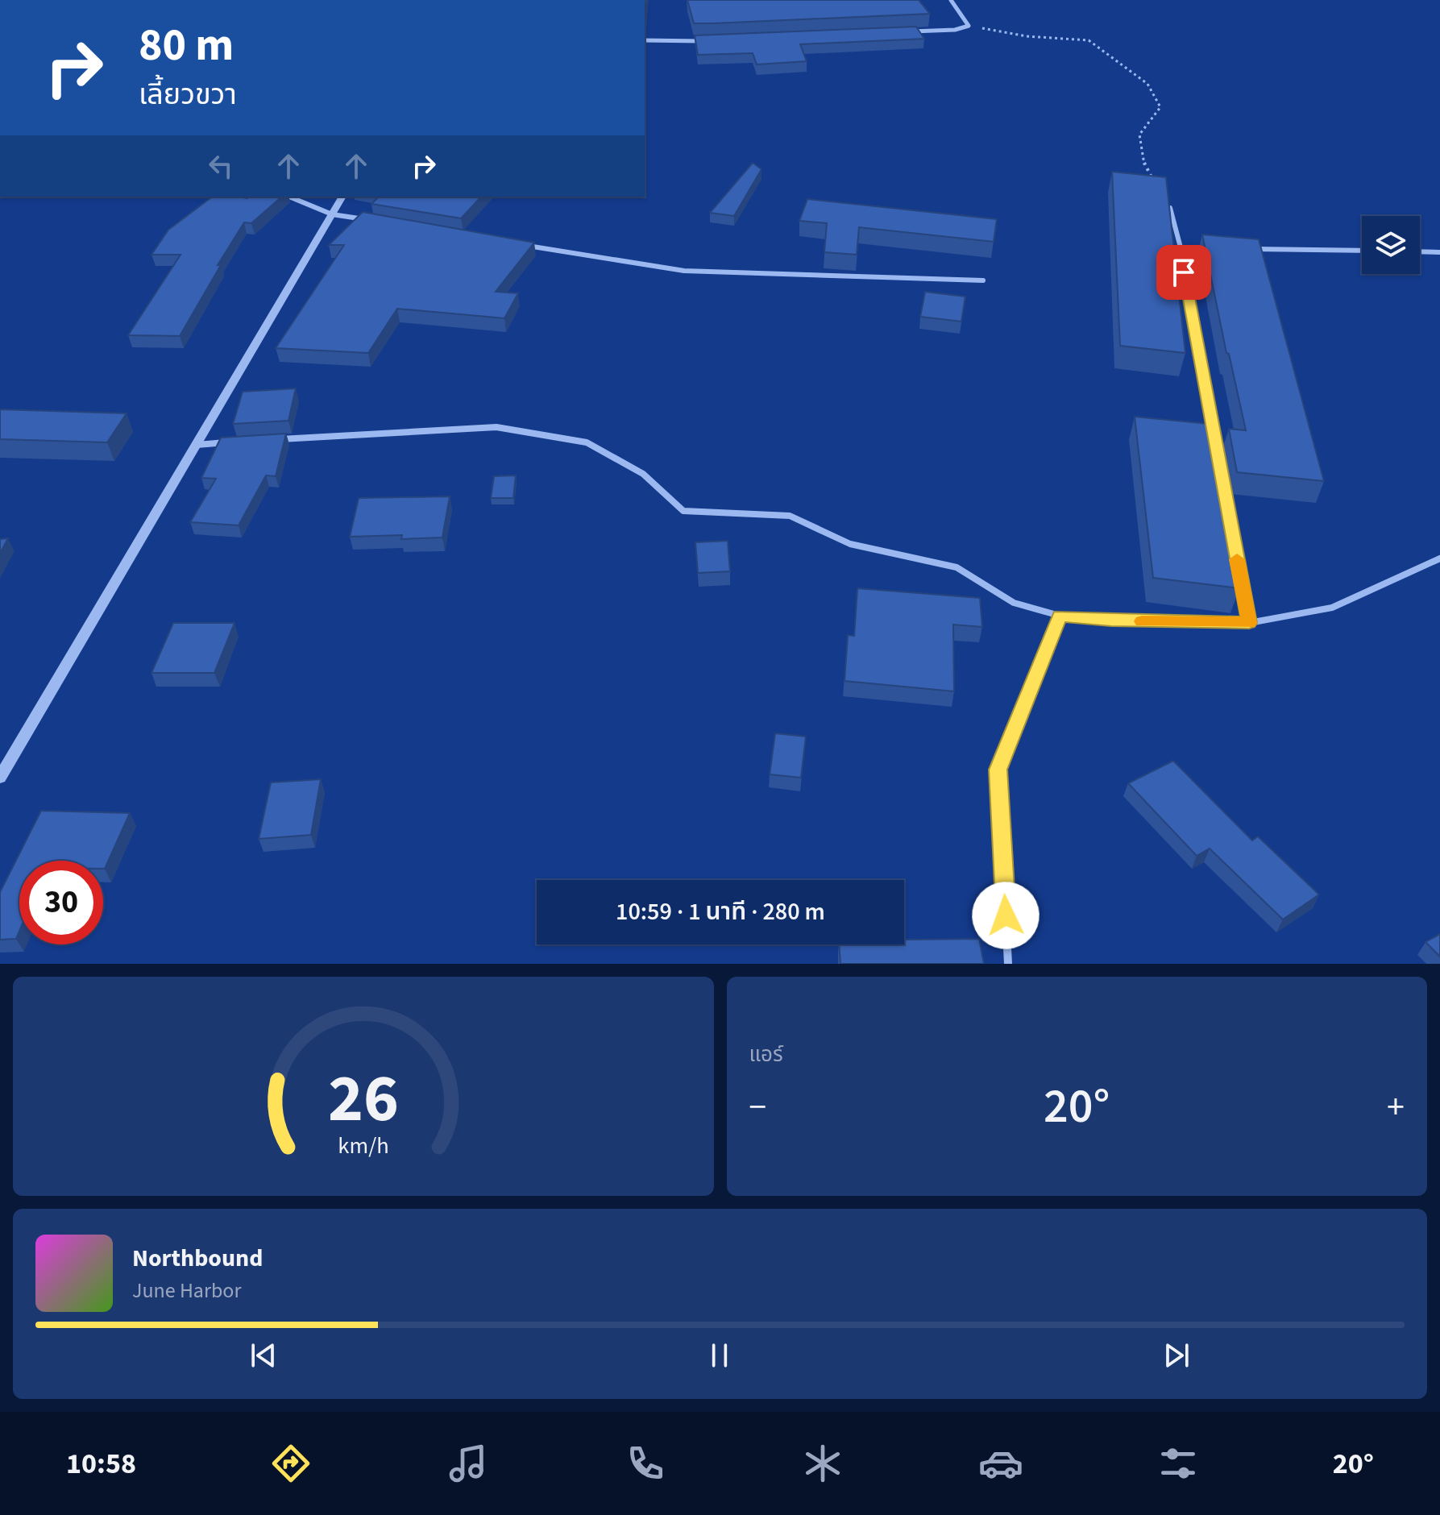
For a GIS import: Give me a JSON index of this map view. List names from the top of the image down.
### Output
{
  "page": {
    "turn": ["80 m", "เลี้ยวขวา"],
    "limit": "30",
    "trip": "10:59 · 1 นาที · 280 m",
    "tile": "แอร์",
    "heat": ["−", "20°", "+"],
    "song": ["Northbound", "June Harbor"],
    "tabs": ["10:58", "20°"],
    "gauge": ["26", "km/h"]
  }
}
